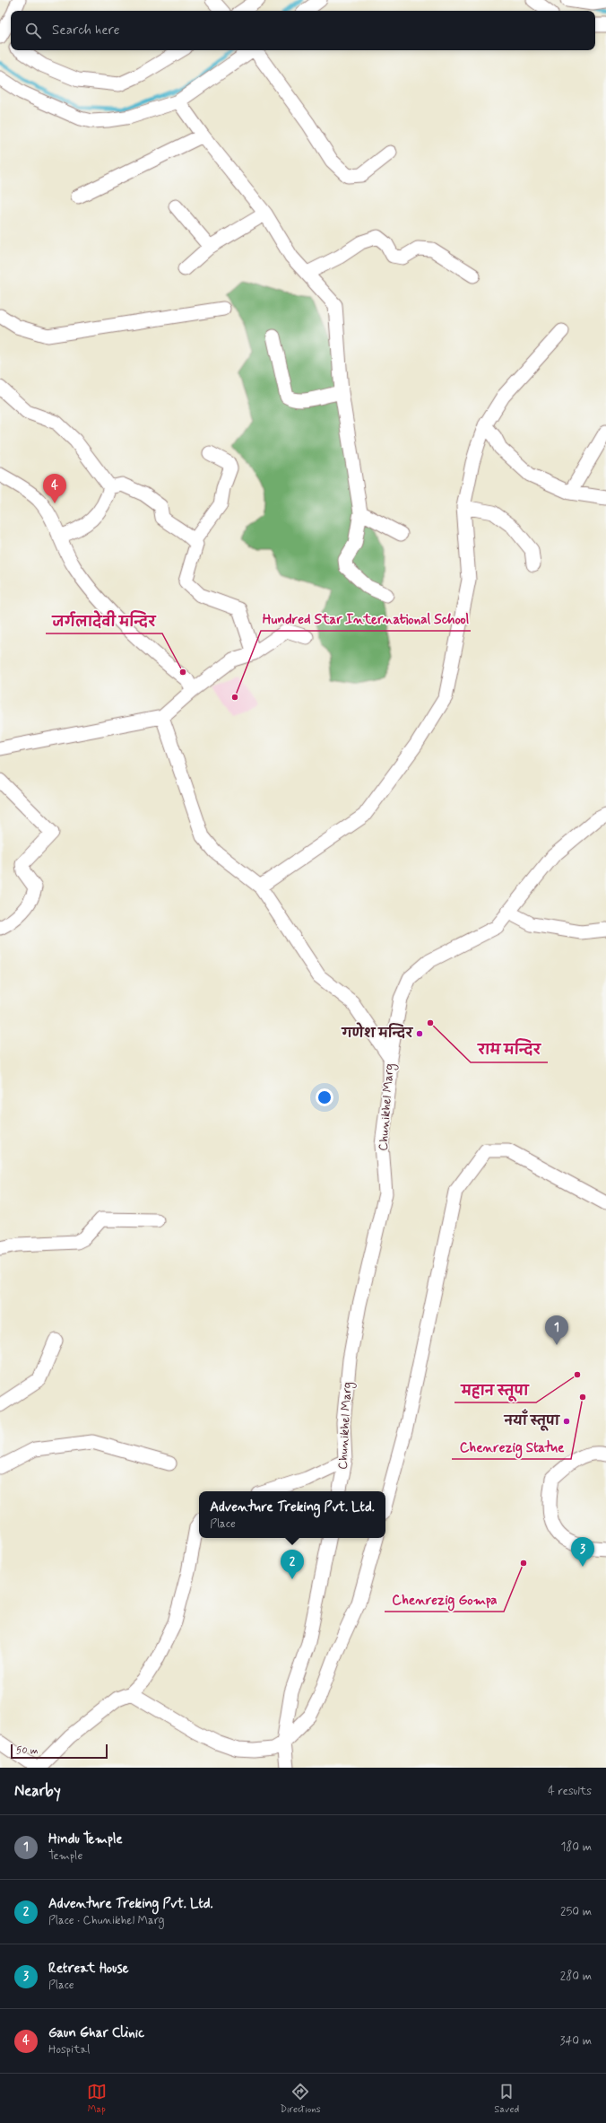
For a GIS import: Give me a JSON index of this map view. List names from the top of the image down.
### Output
{
  "streets": {
    "street": ["Chunikhel Marg"]
  },
  "places": [
    "जर्गलादेवी मन्दिर",
    "Hundred Star International School",
    "राम मन्दिर",
    "गणेश मन्दिर",
    "महान स्तूपा",
    "Chenrezig Statue",
    "नयाँ स्तूपा",
    "Chenrezig Gompa"
  ],
  "scale_bar": "50 m",
  "page": {
    "search": "Search here",
    "pins": [
      "4",
      "1",
      "3",
      "2"
    ],
    "popup": ["Adventure Treking Pvt. Ltd.", "Place"],
    "scale": "50 m",
    "heading": ["Nearby", "4 results"],
    "list": [
      {
        "mark": "1",
        "name": "Hindu Temple",
        "note": "Temple",
        "value": "180 m"
      },
      {
        "mark": "2",
        "name": "Adventure Treking Pvt. Ltd.",
        "note": "Place · Chunikhel Marg",
        "value": "250 m"
      },
      {
        "mark": "3",
        "name": "Retreat House",
        "note": "Place",
        "value": "280 m"
      },
      {
        "mark": "4",
        "name": "Gaun Ghar Clinic",
        "note": "Hospital",
        "value": "340 m"
      }
    ],
    "nav": ["Map", "Directions", "Saved"]
  }
}
